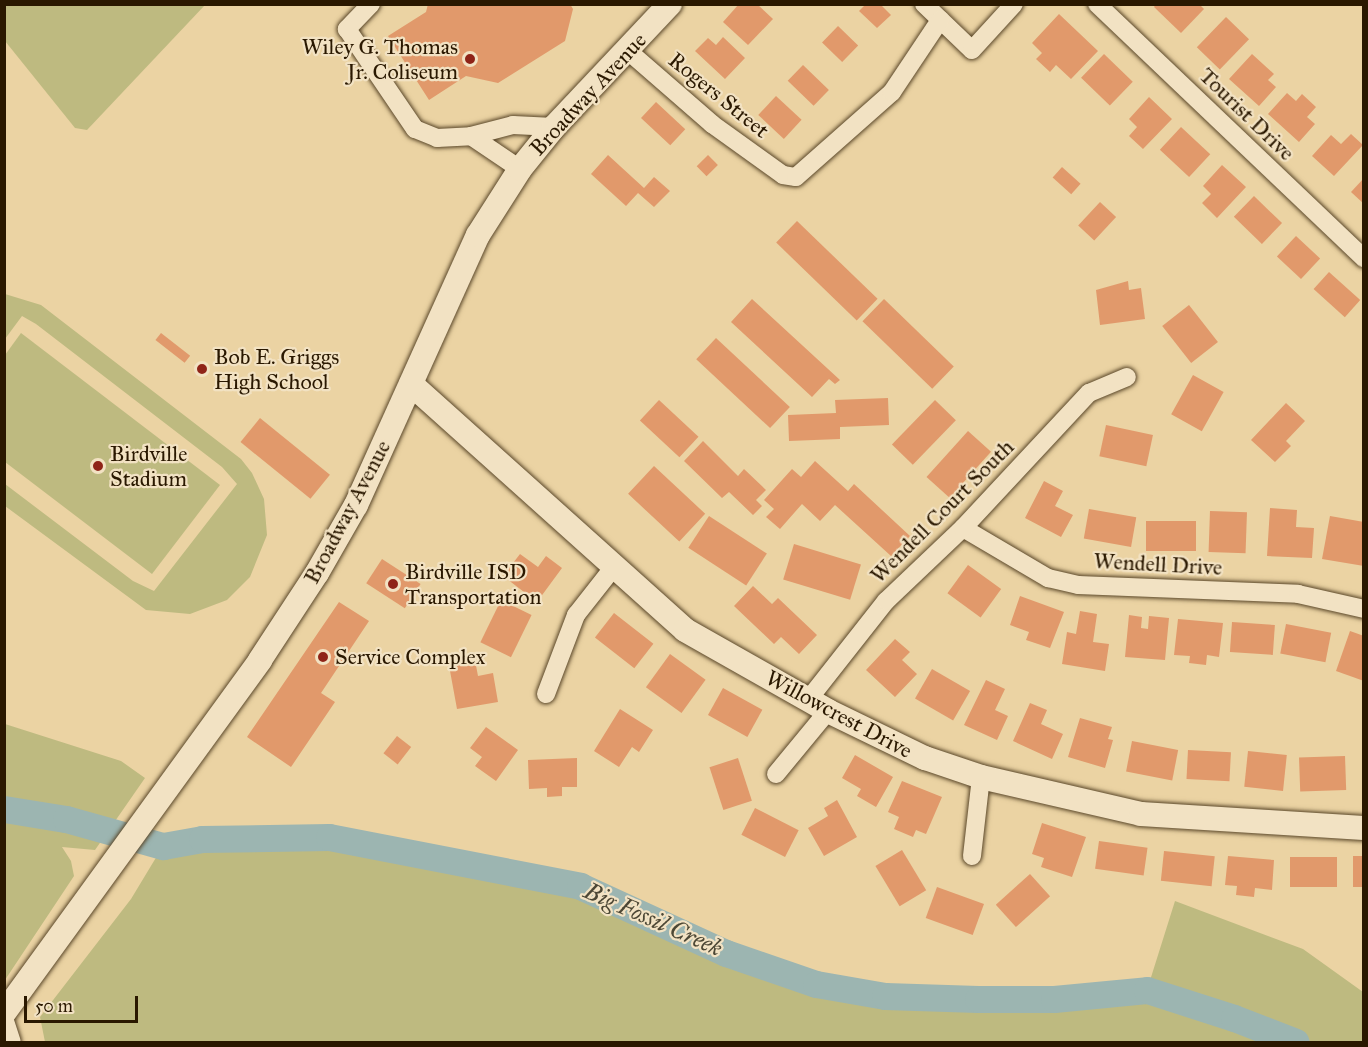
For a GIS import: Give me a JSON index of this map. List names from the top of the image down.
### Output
{
  "streets": {
    "main road": ["Broadway Avenue", "Willowcrest Drive"],
    "street": [
      "Rogers Street",
      "Tourist Drive",
      "Wendell Court South",
      "Wendell Drive"
    ]
  },
  "crossings": [
    ["Broadway Avenue", "Rogers Street"],
    ["Broadway Avenue", "Willowcrest Drive"],
    ["Wendell Court South", "Wendell Drive"],
    ["Wendell Court South", "Willowcrest Drive"]
  ],
  "water": ["Big Fossil Creek"],
  "places": [
    "Wiley G. Thomas Jr. Coliseum",
    "Bob E. Griggs High School",
    "Birdville Stadium",
    "Birdville ISD Transportation",
    "Service Complex"
  ],
  "scale_bar": "50 m"
}
